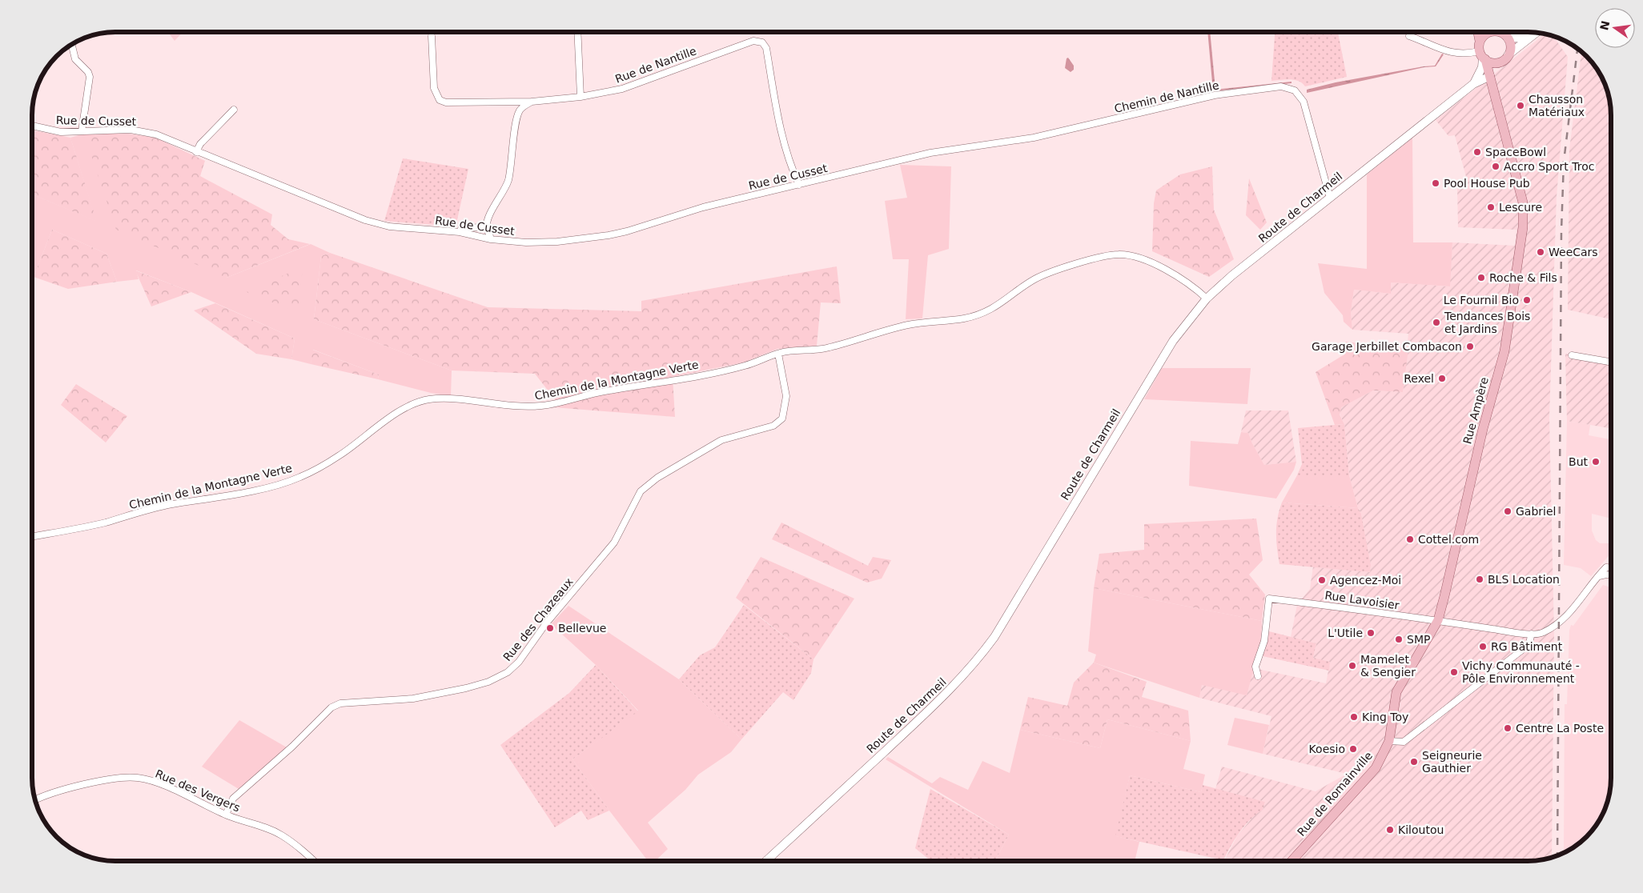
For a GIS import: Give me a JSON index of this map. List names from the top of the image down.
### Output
{
  "streets": {
    "main road": ["Route de Charmeil", "Rue Ampère", "Rue de Romainville"],
    "street": [
      "Rue de Nantille",
      "Chemin de Nantille",
      "Rue de Cusset",
      "Chemin de la Montagne Verte",
      "Rue Lavoisier",
      "Rue des Chazeaux",
      "Rue des Vergers"
    ]
  },
  "crossings": [
    ["Rue de Nantille", "Rue de Cusset"],
    ["Chemin de Nantille", "Rue de Cusset"],
    ["Chemin de Nantille", "Route de Charmeil"],
    ["Route de Charmeil", "Chemin de la Montagne Verte"],
    ["Route de Charmeil", "Rue Ampère"],
    ["Chemin de la Montagne Verte", "Rue des Chazeaux"],
    ["Rue Ampère", "Rue Lavoisier"],
    ["Rue Ampère", "Rue de Romainville"],
    ["Rue des Chazeaux", "Rue des Vergers"]
  ],
  "places": [
    "Chausson Matériaux",
    "SpaceBowl",
    "Accro Sport Troc",
    "Pool House Pub",
    "Lescure",
    "WeeCars",
    "Roche & Fils",
    "Le Fournil Bio",
    "Tendances Bois et Jardins",
    "Garage Jerbillet Combacon",
    "Rexel",
    "But",
    "Gabriel",
    "Cottel.com",
    "BLS Location",
    "Agencez-Moi",
    "Bellevue",
    "L'Utile",
    "SMP",
    "RG Bâtiment",
    "Mamelet & Sengier",
    "Vichy Communauté - Pôle Environnement",
    "King Toy",
    "Centre La Poste",
    "Koesio",
    "Seigneurie Gauthier",
    "Kiloutou"
  ],
  "north": "left"
}
